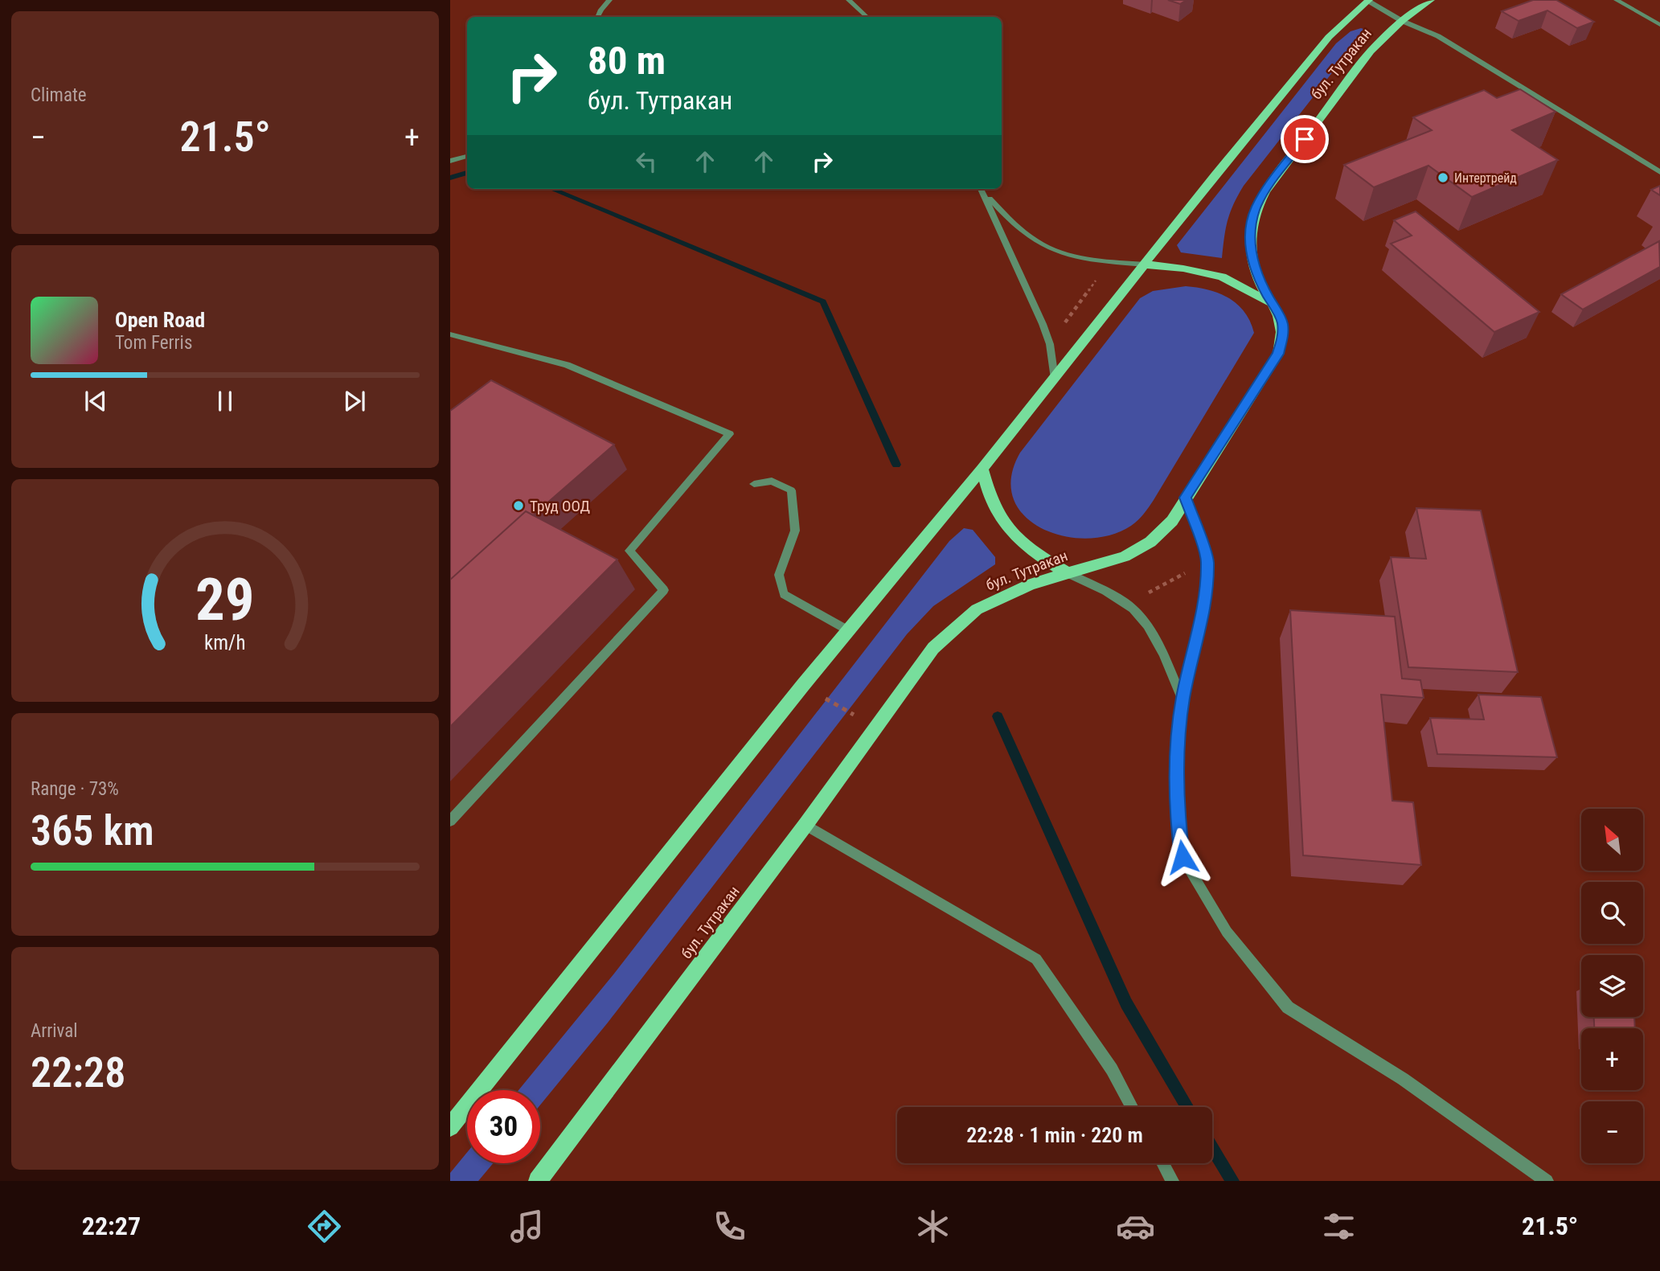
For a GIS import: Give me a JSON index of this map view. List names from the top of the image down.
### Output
{
  "streets": {
    "main road": ["бул. Тутракан"]
  },
  "places": ["Интертрейд", "Труд ООД"],
  "north": "top left",
  "page": {
    "tile": [
      "Climate",
      ["Range · 73%", "365 km"],
      ["Arrival", "22:28"]
    ],
    "turn": ["80 m", "бул. Тутракан"],
    "heat": ["−", "21.5°", "+"],
    "song": ["Open Road", "Tom Ferris"],
    "map_buttons": ["+", "−"],
    "limit": "30",
    "trip": "22:28 · 1 min · 220 m",
    "tabs": ["22:27", "21.5°"],
    "gauge": ["29", "km/h"]
  }
}
